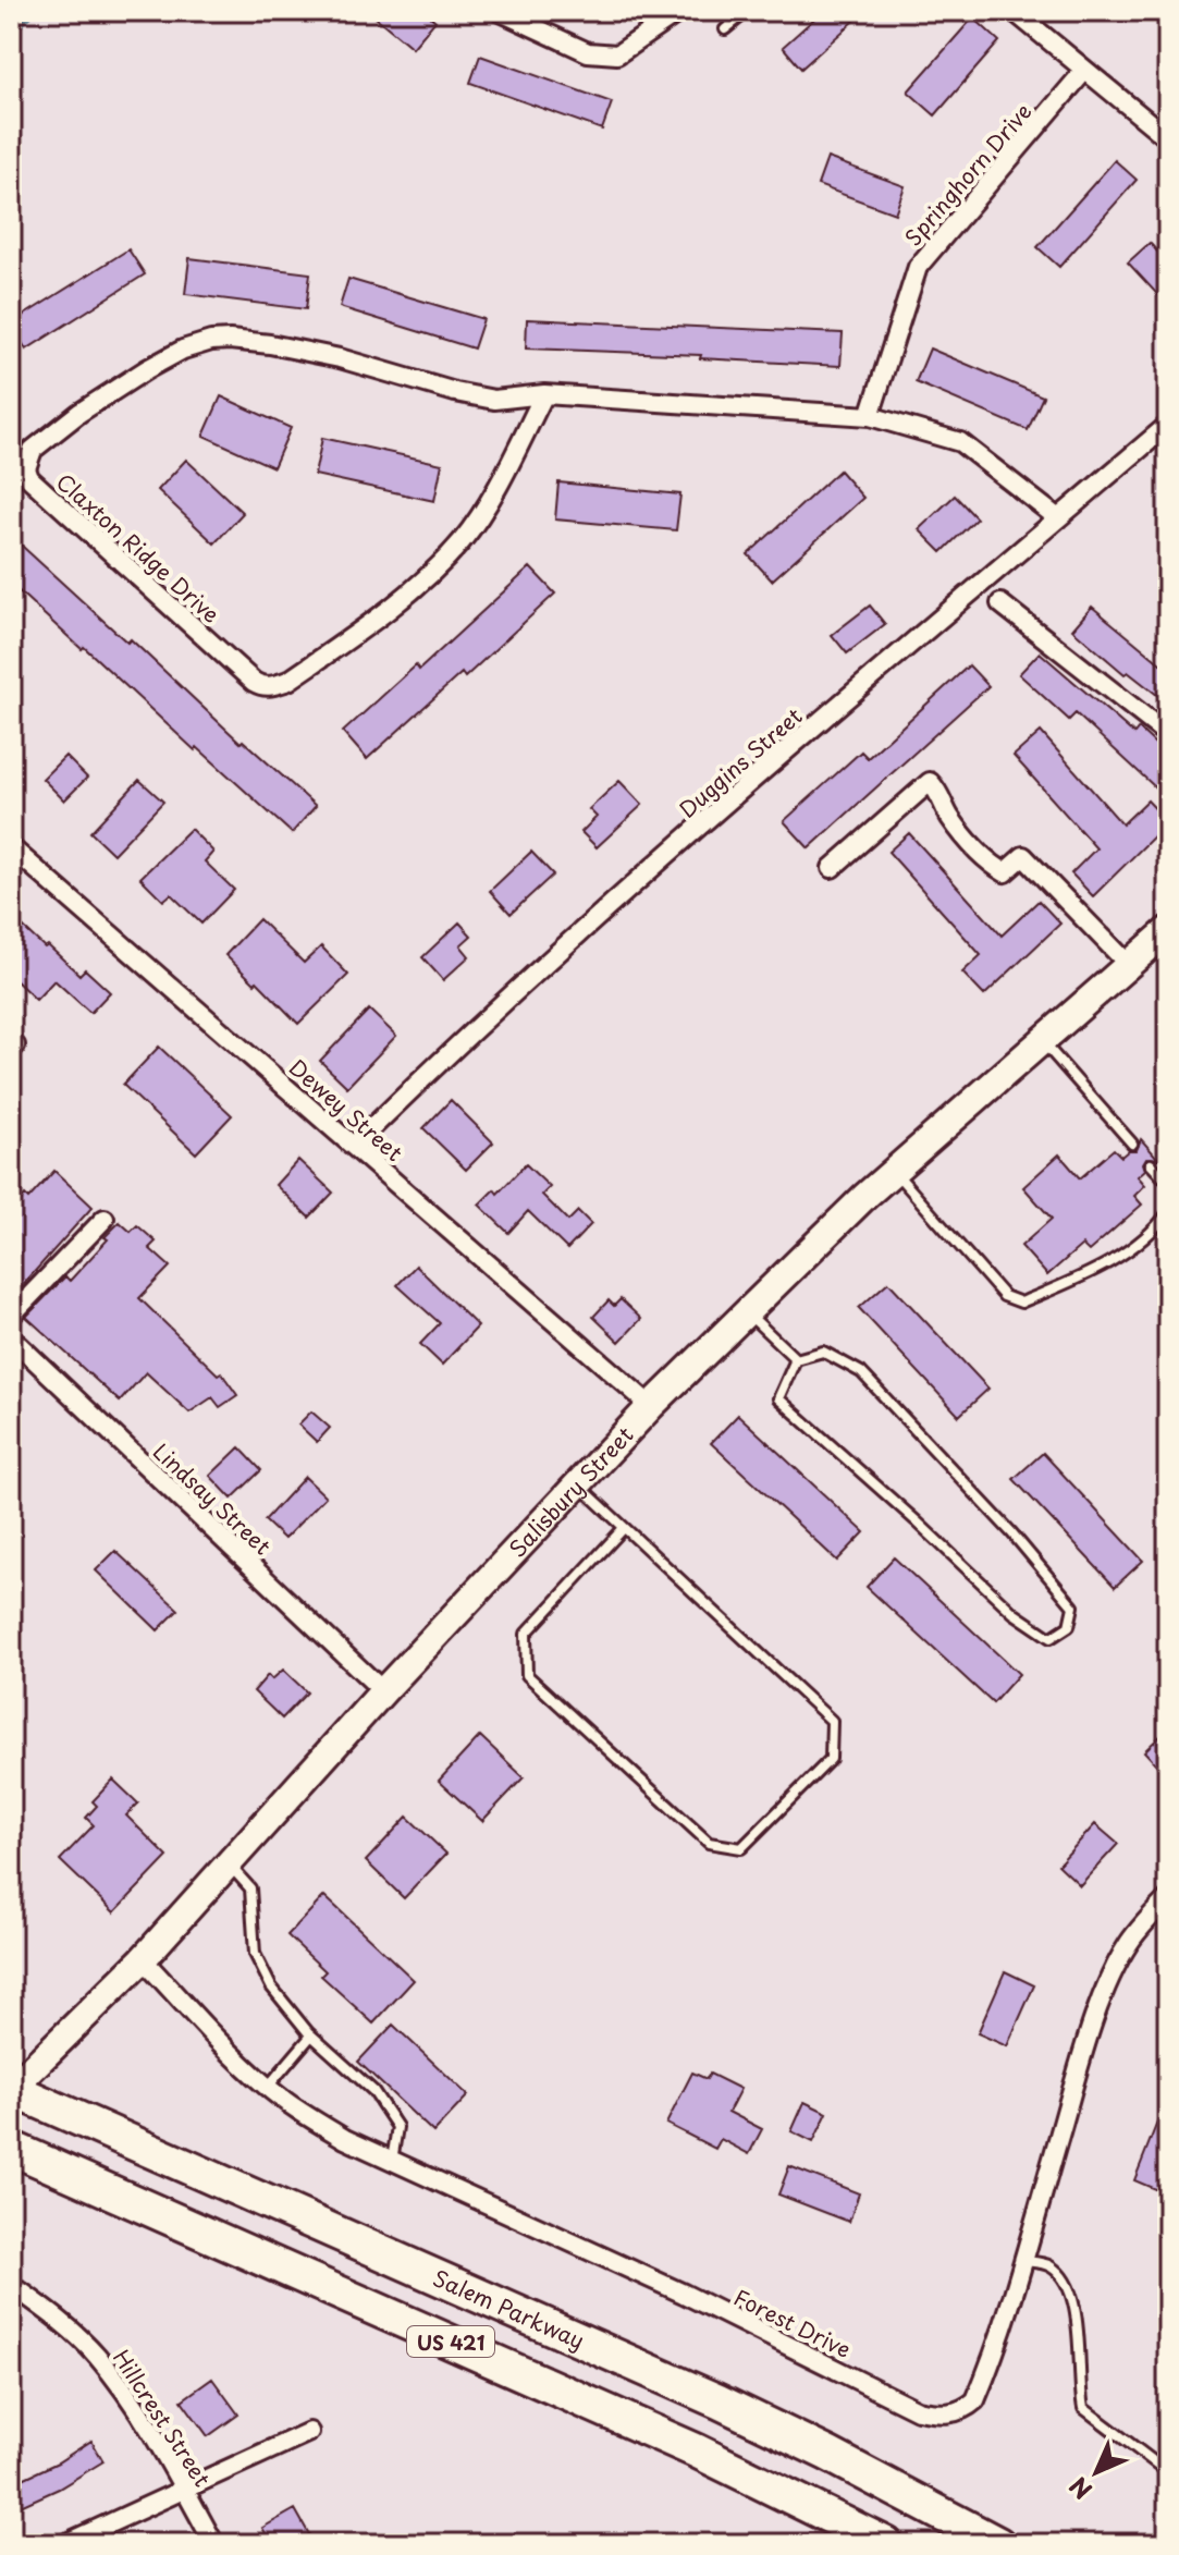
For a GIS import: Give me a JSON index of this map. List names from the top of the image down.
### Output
{
  "streets": {
    "highway": ["Salem Parkway", "US 421"],
    "main road": ["Salisbury Street"],
    "street": [
      "Springhorn Drive",
      "Claxton Ridge Drive",
      "Duggins Street",
      "Dewey Street",
      "Lindsay Street",
      "Forest Drive",
      "Hillcrest Street"
    ]
  },
  "crossings": [
    ["Springhorn Drive", "Claxton Ridge Drive"],
    ["Claxton Ridge Drive", "Duggins Street"],
    ["Duggins Street", "Dewey Street"],
    ["Dewey Street", "Salisbury Street"],
    ["Salisbury Street", "Lindsay Street"],
    ["Salisbury Street", "Salem Parkway"],
    ["Salisbury Street", "Forest Drive"]
  ],
  "north": "bottom left"
}
